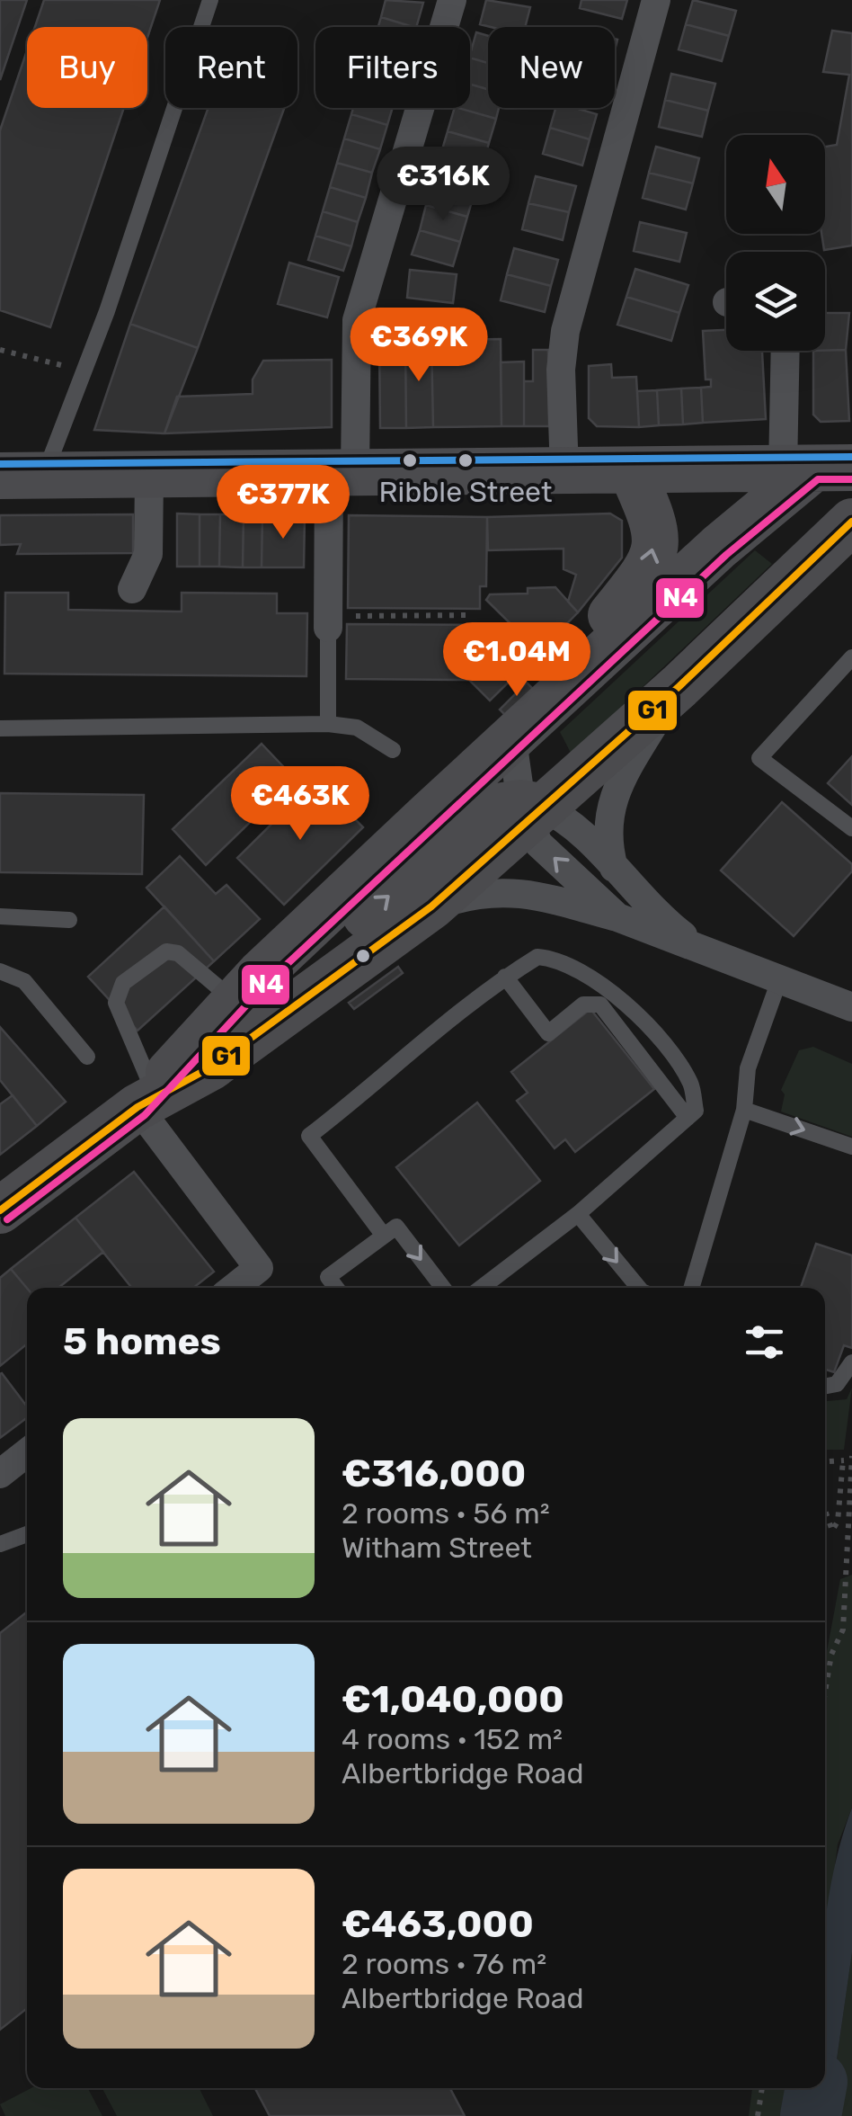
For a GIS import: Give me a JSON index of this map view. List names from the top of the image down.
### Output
{
  "places": ["Ribble Street"],
  "lines": ["transit line N4", "transit line G1"],
  "north": "top",
  "page": {
    "chip": [
      "Buy",
      "Rent",
      "Filters",
      "New"
    ],
    "price": [
      "€316K",
      "€369K",
      "€377K",
      "€1.04M",
      "€463K"
    ],
    "heading": "5 homes",
    "list": [
      {
        "name": "€316,000",
        "note": "2 rooms · 56 m² · Witham Street"
      },
      {
        "name": "€1,040,000",
        "note": "4 rooms · 152 m² · Albertbridge Road"
      },
      {
        "name": "€463,000",
        "note": "2 rooms · 76 m² · Albertbridge Road"
      }
    ]
  }
}
